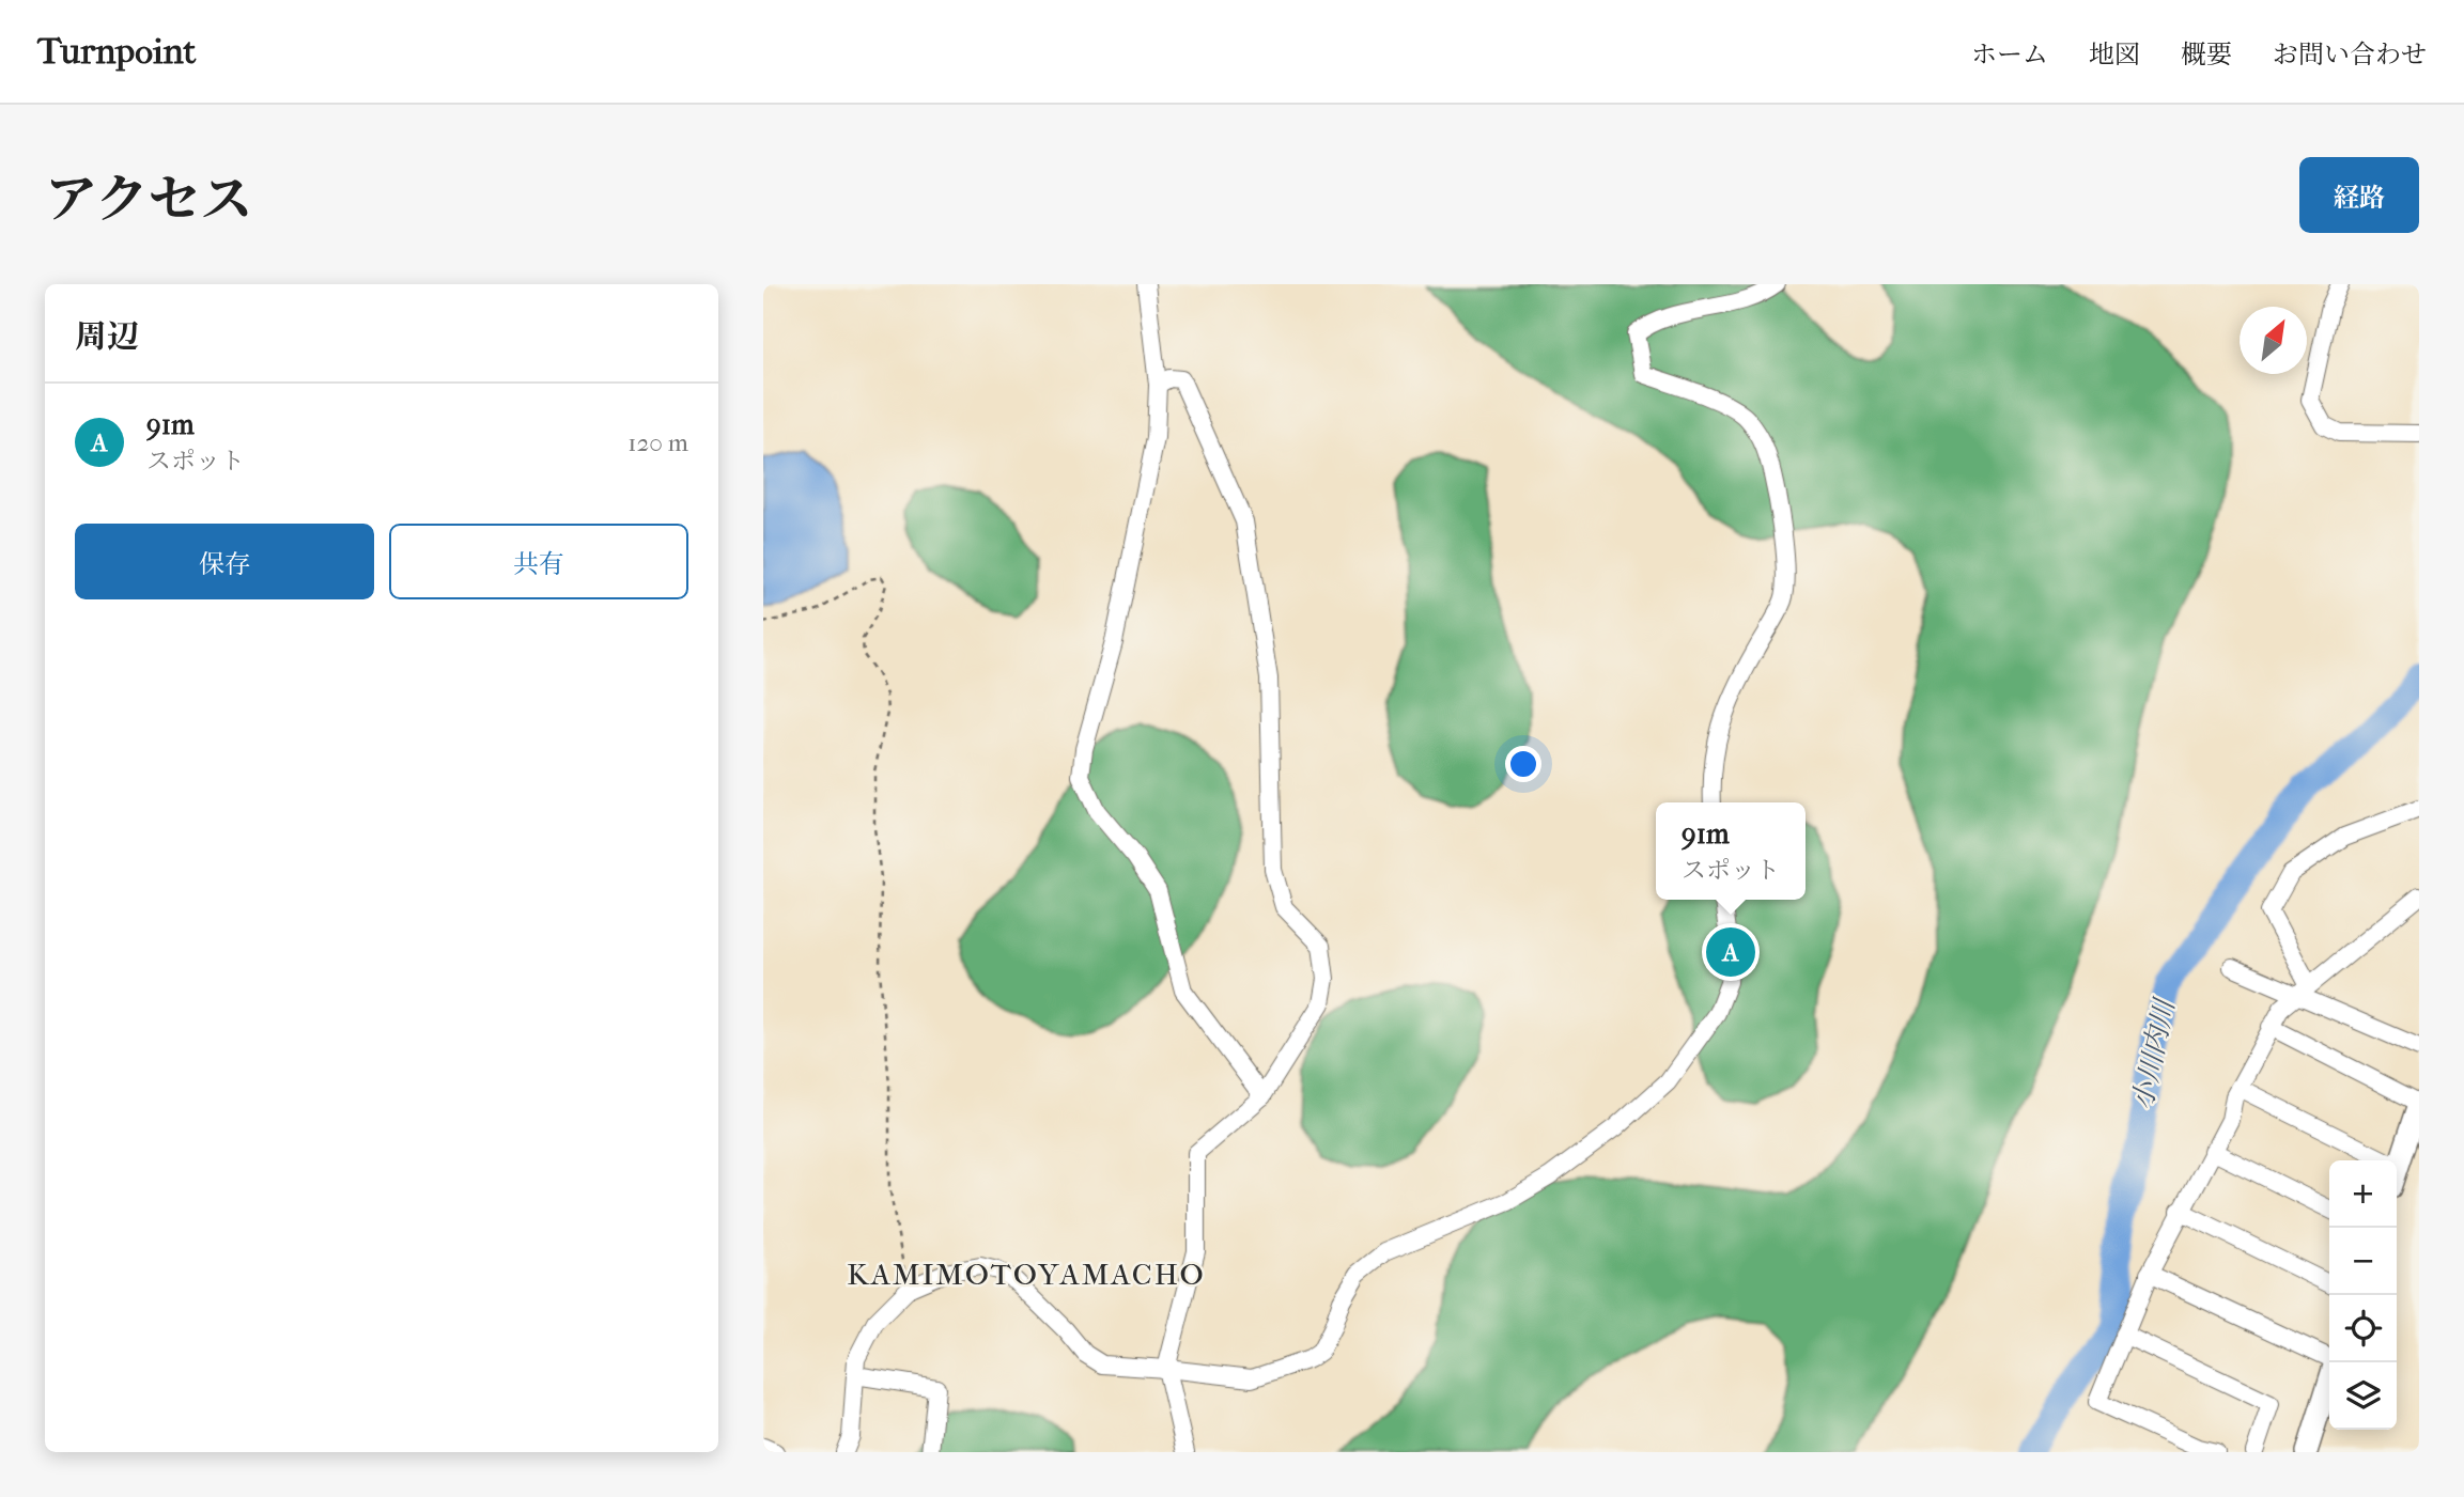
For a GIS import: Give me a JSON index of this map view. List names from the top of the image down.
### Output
{
  "districts": ["KAMIMOTOYAMACHO"],
  "water": ["小川内川"],
  "north": "top right",
  "page": {
    "header": "Turnpoint",
    "nav": [
      "ホーム",
      "地図",
      "概要",
      "お問い合わせ"
    ],
    "title": "アクセス",
    "buttons": [
      "経路",
      ["保存", "共有"]
    ],
    "heading": "周辺",
    "list": [
      {
        "mark": "A",
        "name": "91m",
        "note": "スポット",
        "value": "120 m"
      }
    ],
    "popup": ["91m", "スポット"],
    "pins": "A",
    "map_buttons": ["+", "−"]
  }
}
